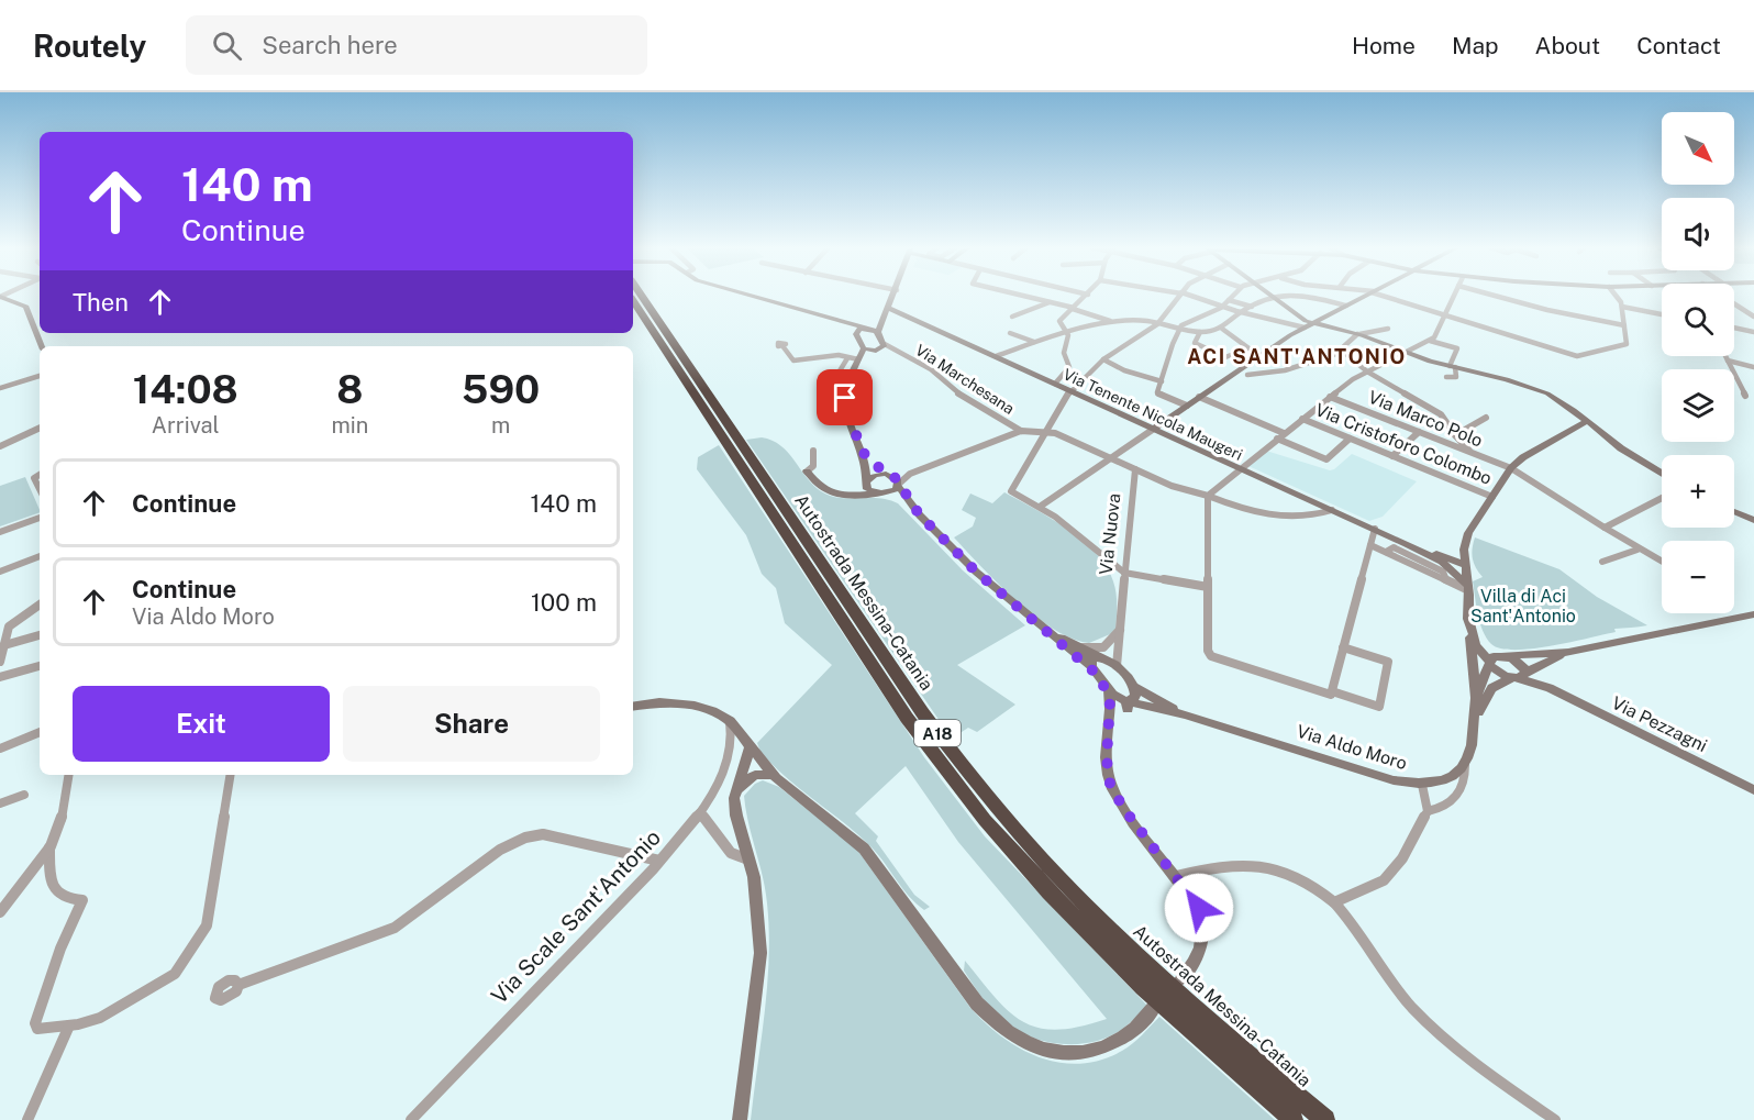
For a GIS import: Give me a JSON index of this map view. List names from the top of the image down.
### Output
{
  "streets": {
    "highway": ["Autostrada Messina-Catania", "A18"],
    "street": [
      "Via Marchesana",
      "Via Tenente Nicola Maugeri",
      "Via Marco Polo",
      "Via Cristoforo Colombo",
      "Via Nuova",
      "Via Pezzagni",
      "Via Aldo Moro",
      "Via Scale Sant'Antonio"
    ]
  },
  "districts": ["ACI SANT'ANTONIO"],
  "parks": ["Villa di Aci Sant'Antonio"],
  "north": "bottom right",
  "page": {
    "header": "Routely",
    "search": "Search here",
    "nav": [
      "Home",
      "Map",
      "About",
      "Contact"
    ],
    "map_buttons": ["+", "−"],
    "turn": ["140 m", "Continue"],
    "then": "Then",
    "eta": [
      "14:08",
      "Arrival",
      "8",
      "min",
      "590",
      "m"
    ],
    "list": [
      {
        "name": "Continue",
        "value": "140 m"
      },
      {
        "name": "Continue",
        "note": "Via Aldo Moro",
        "value": "100 m"
      }
    ],
    "buttons": ["Exit", "Share"]
  }
}
